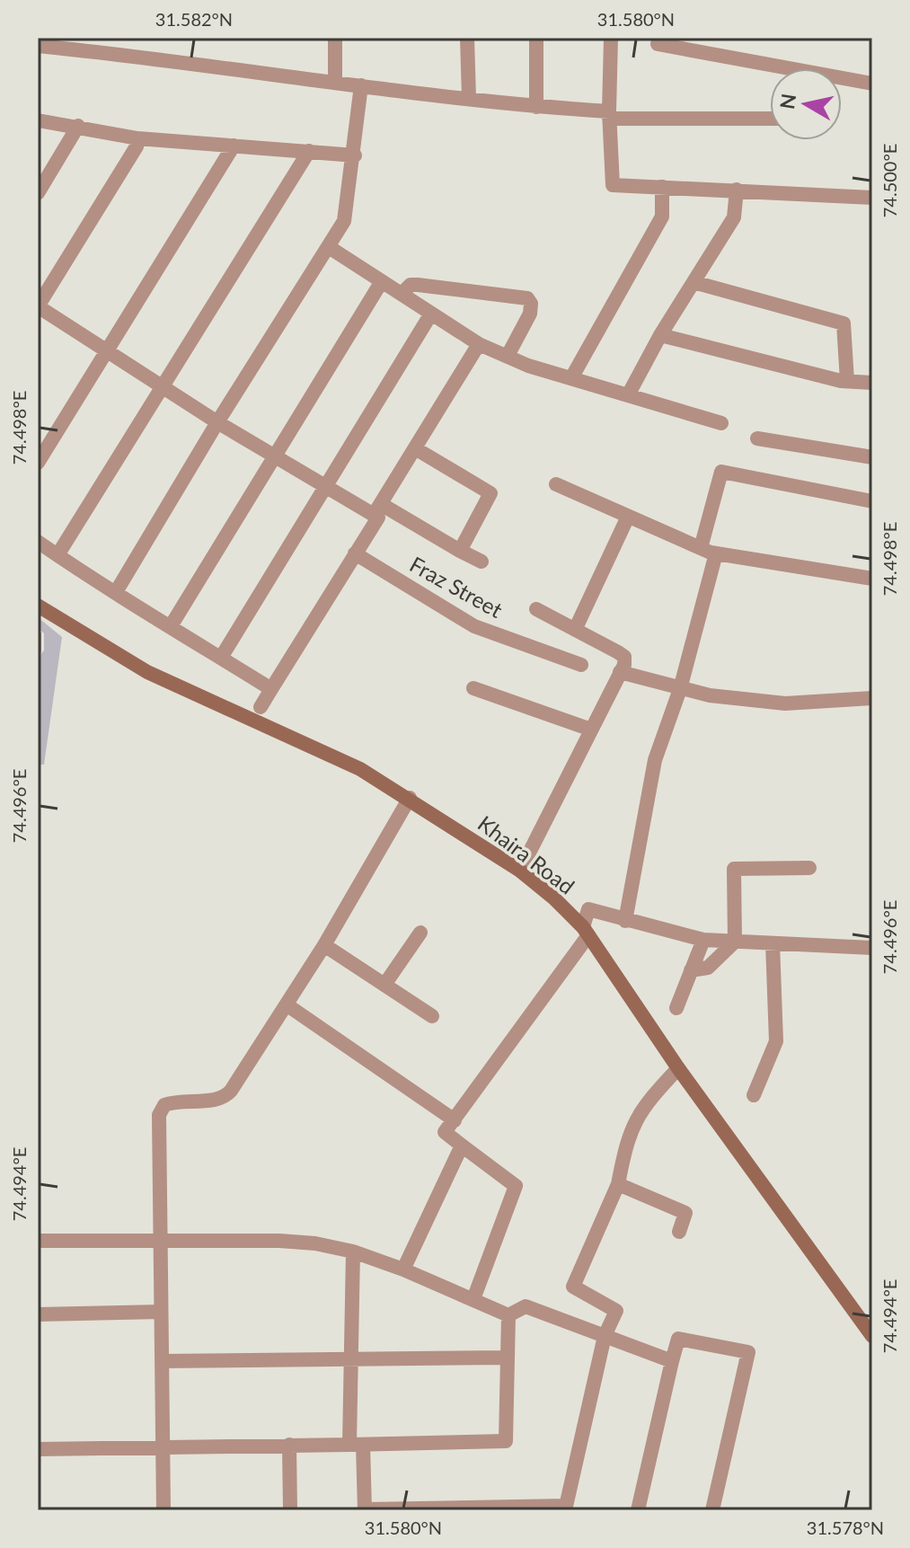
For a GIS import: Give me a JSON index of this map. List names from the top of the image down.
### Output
{
  "streets": {
    "street": ["Fraz Street", "Khaira Road"]
  },
  "north": "left",
  "coordinates": [
    "31.582°N",
    "31.580°N",
    "74.500°E",
    "74.498°E",
    "74.496°E",
    "74.494°E",
    "31.578°N"
  ]
}
